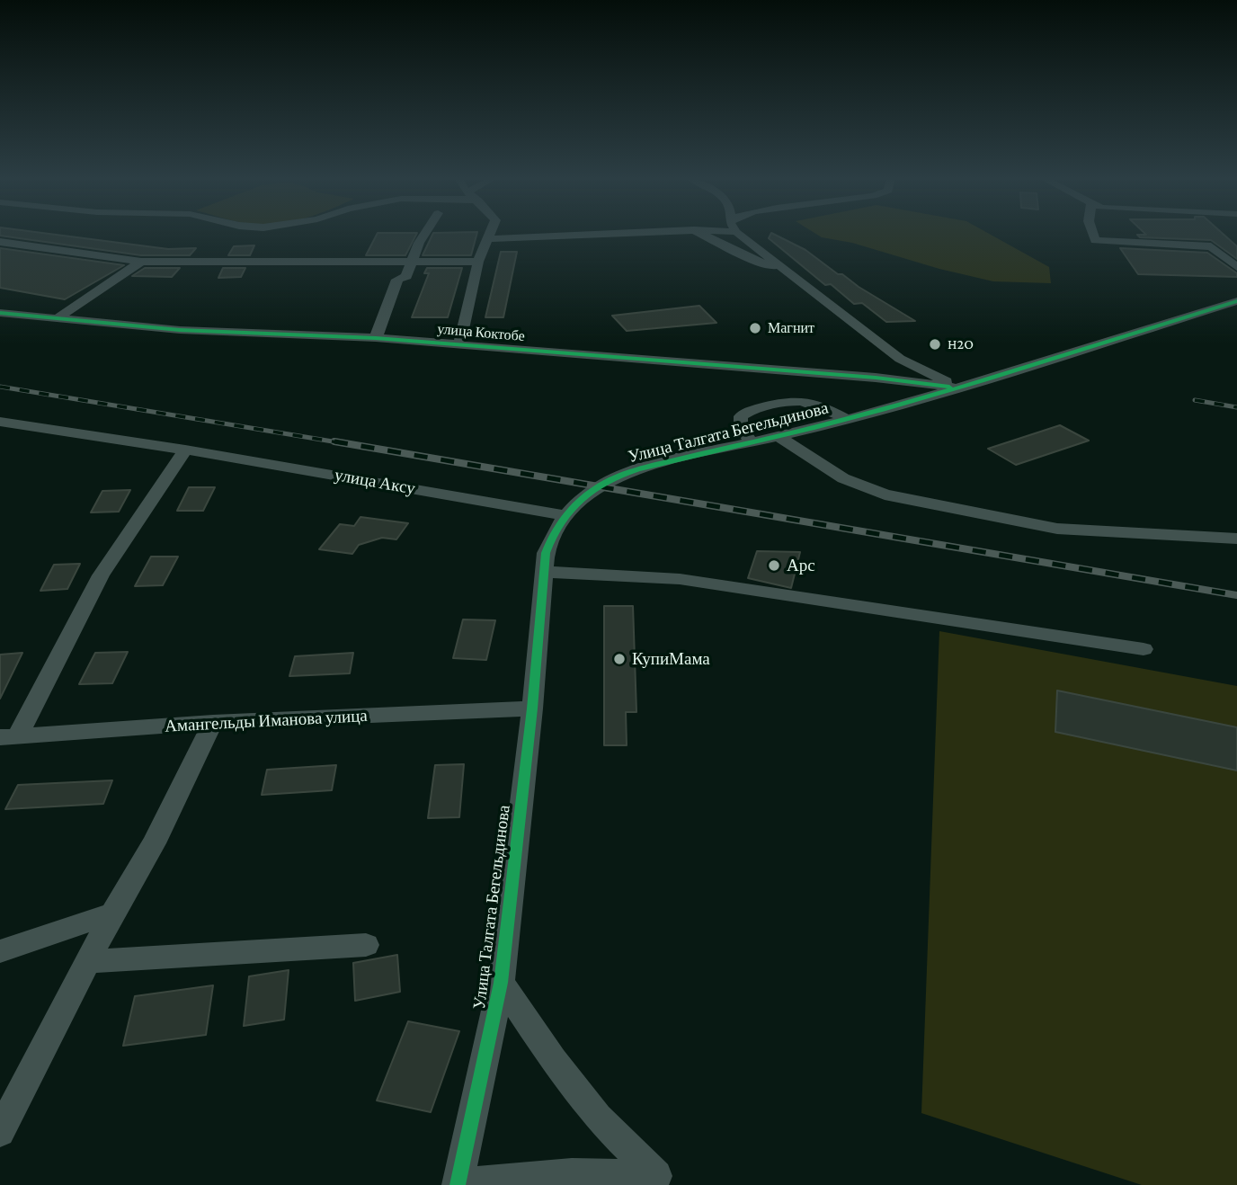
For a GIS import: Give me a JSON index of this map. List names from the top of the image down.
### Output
{
  "streets": {
    "street": [
      "улица Коктобе",
      "Улица Талгата Бегельдинова",
      "улица Аксу",
      "Амангельды Иманова улица"
    ]
  },
  "crossings": [
    ["улица Коктобе", "Улица Талгата Бегельдинова"],
    ["Улица Талгата Бегельдинова", "улица Аксу"],
    ["Улица Талгата Бегельдинова", "Амангельды Иманова улица"]
  ],
  "places": [
    "Магнит",
    "H2O",
    "Арс",
    "КупиМама"
  ]
}
